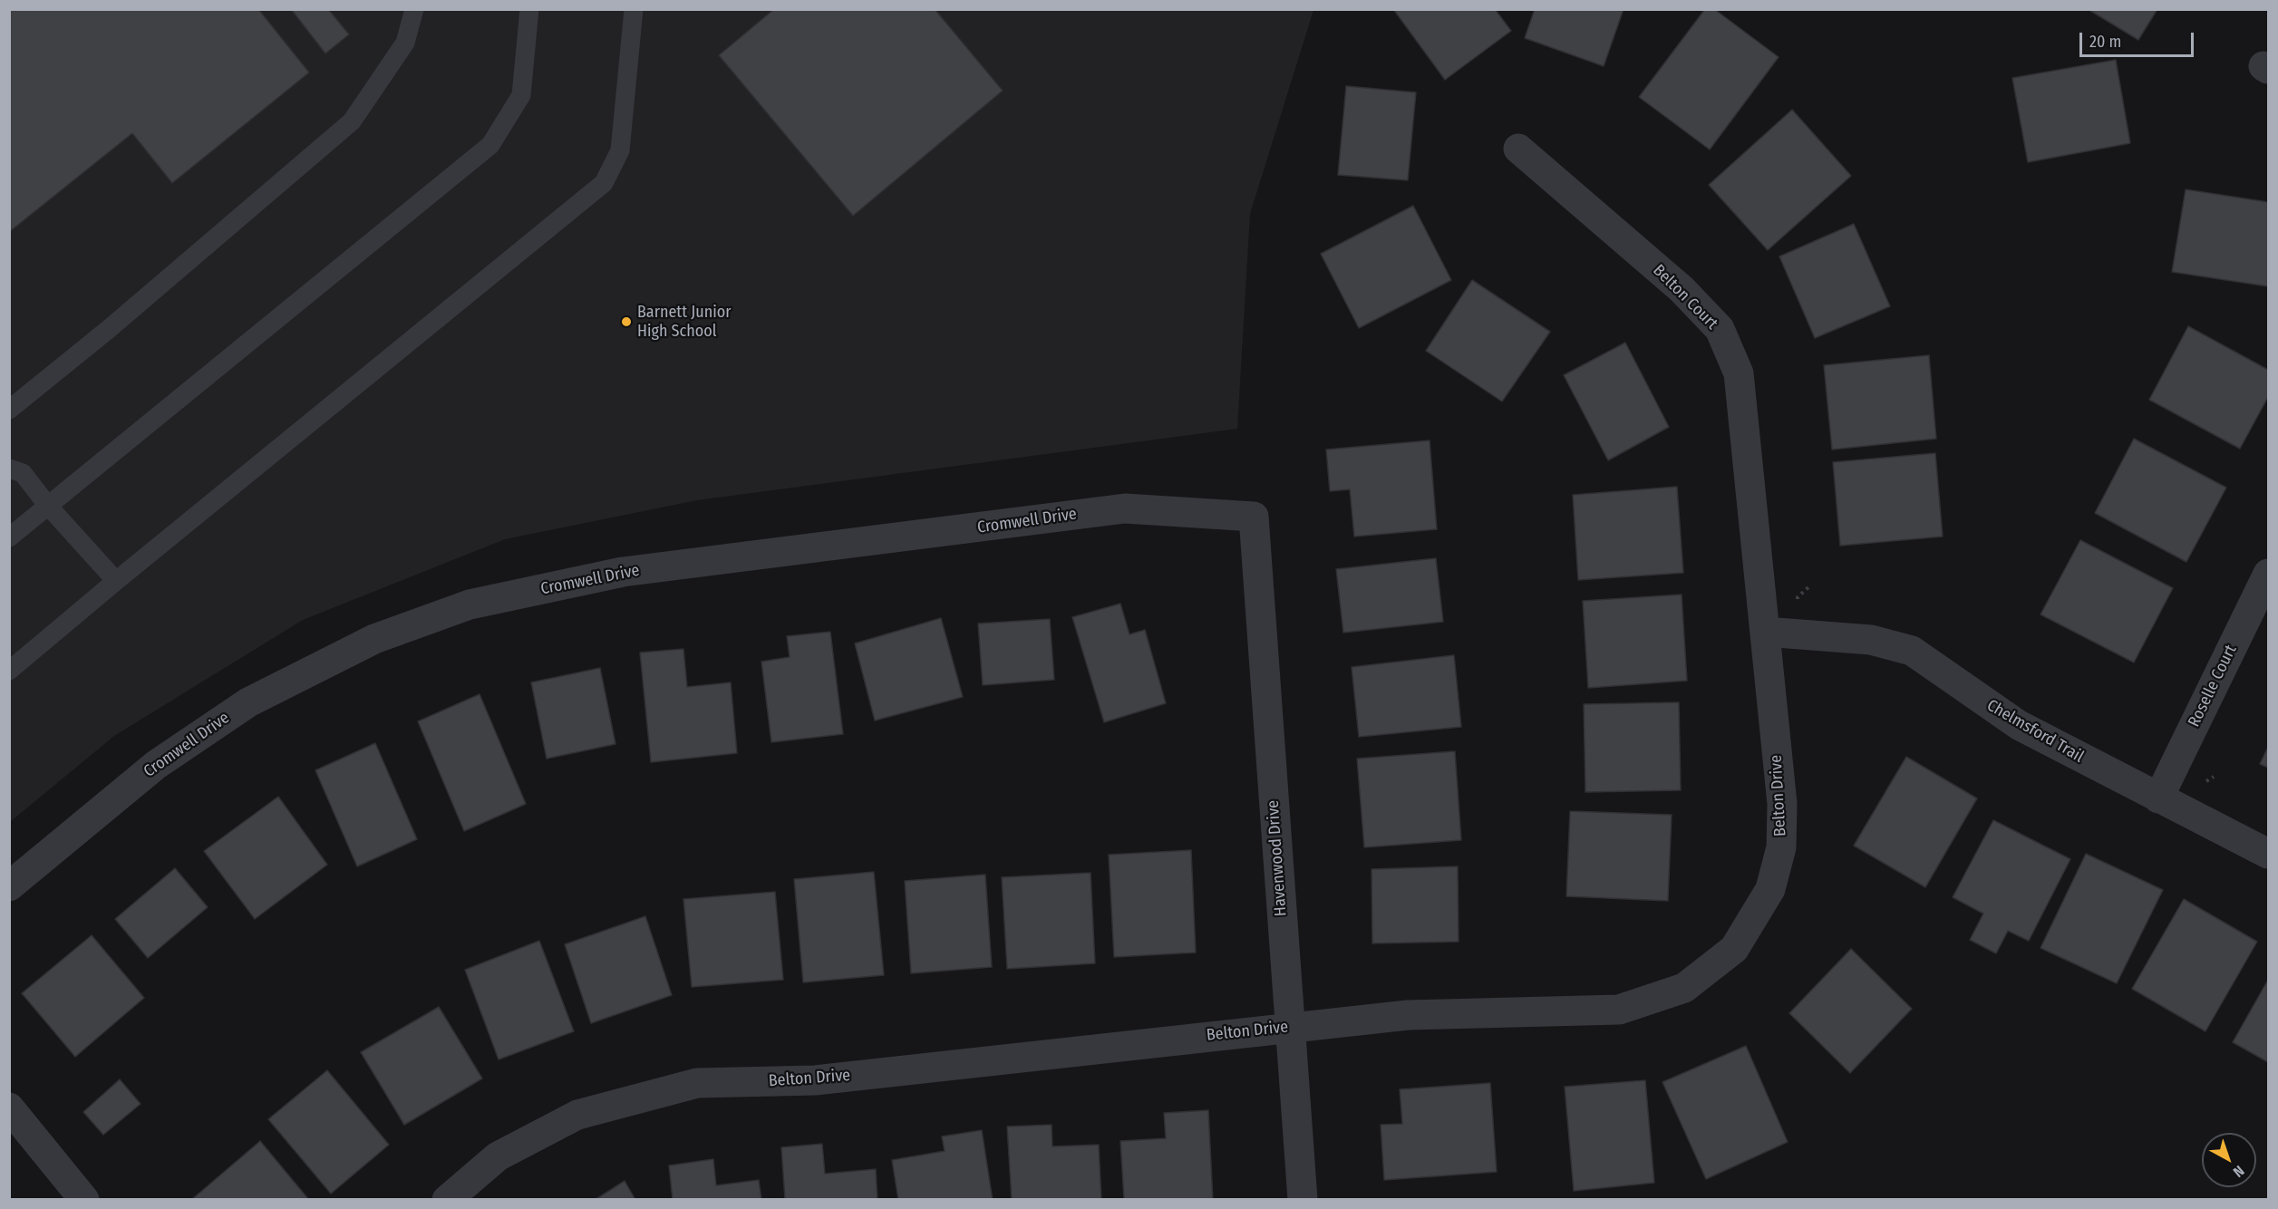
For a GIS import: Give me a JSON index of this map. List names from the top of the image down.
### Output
{
  "streets": {
    "street": [
      "Belton Court",
      "Cromwell Drive",
      "Roselle Court",
      "Chelmsford Trail",
      "Belton Drive",
      "Havenwood Drive"
    ]
  },
  "crossings": [
    ["Belton Court", "Chelmsford Trail"],
    ["Belton Court", "Belton Drive"],
    ["Cromwell Drive", "Havenwood Drive"],
    ["Roselle Court", "Chelmsford Trail"],
    ["Chelmsford Trail", "Belton Drive"],
    ["Belton Drive", "Havenwood Drive"]
  ],
  "places": ["Barnett Junior High School"],
  "scale_bar": "20 m",
  "north": "bottom right"
}
